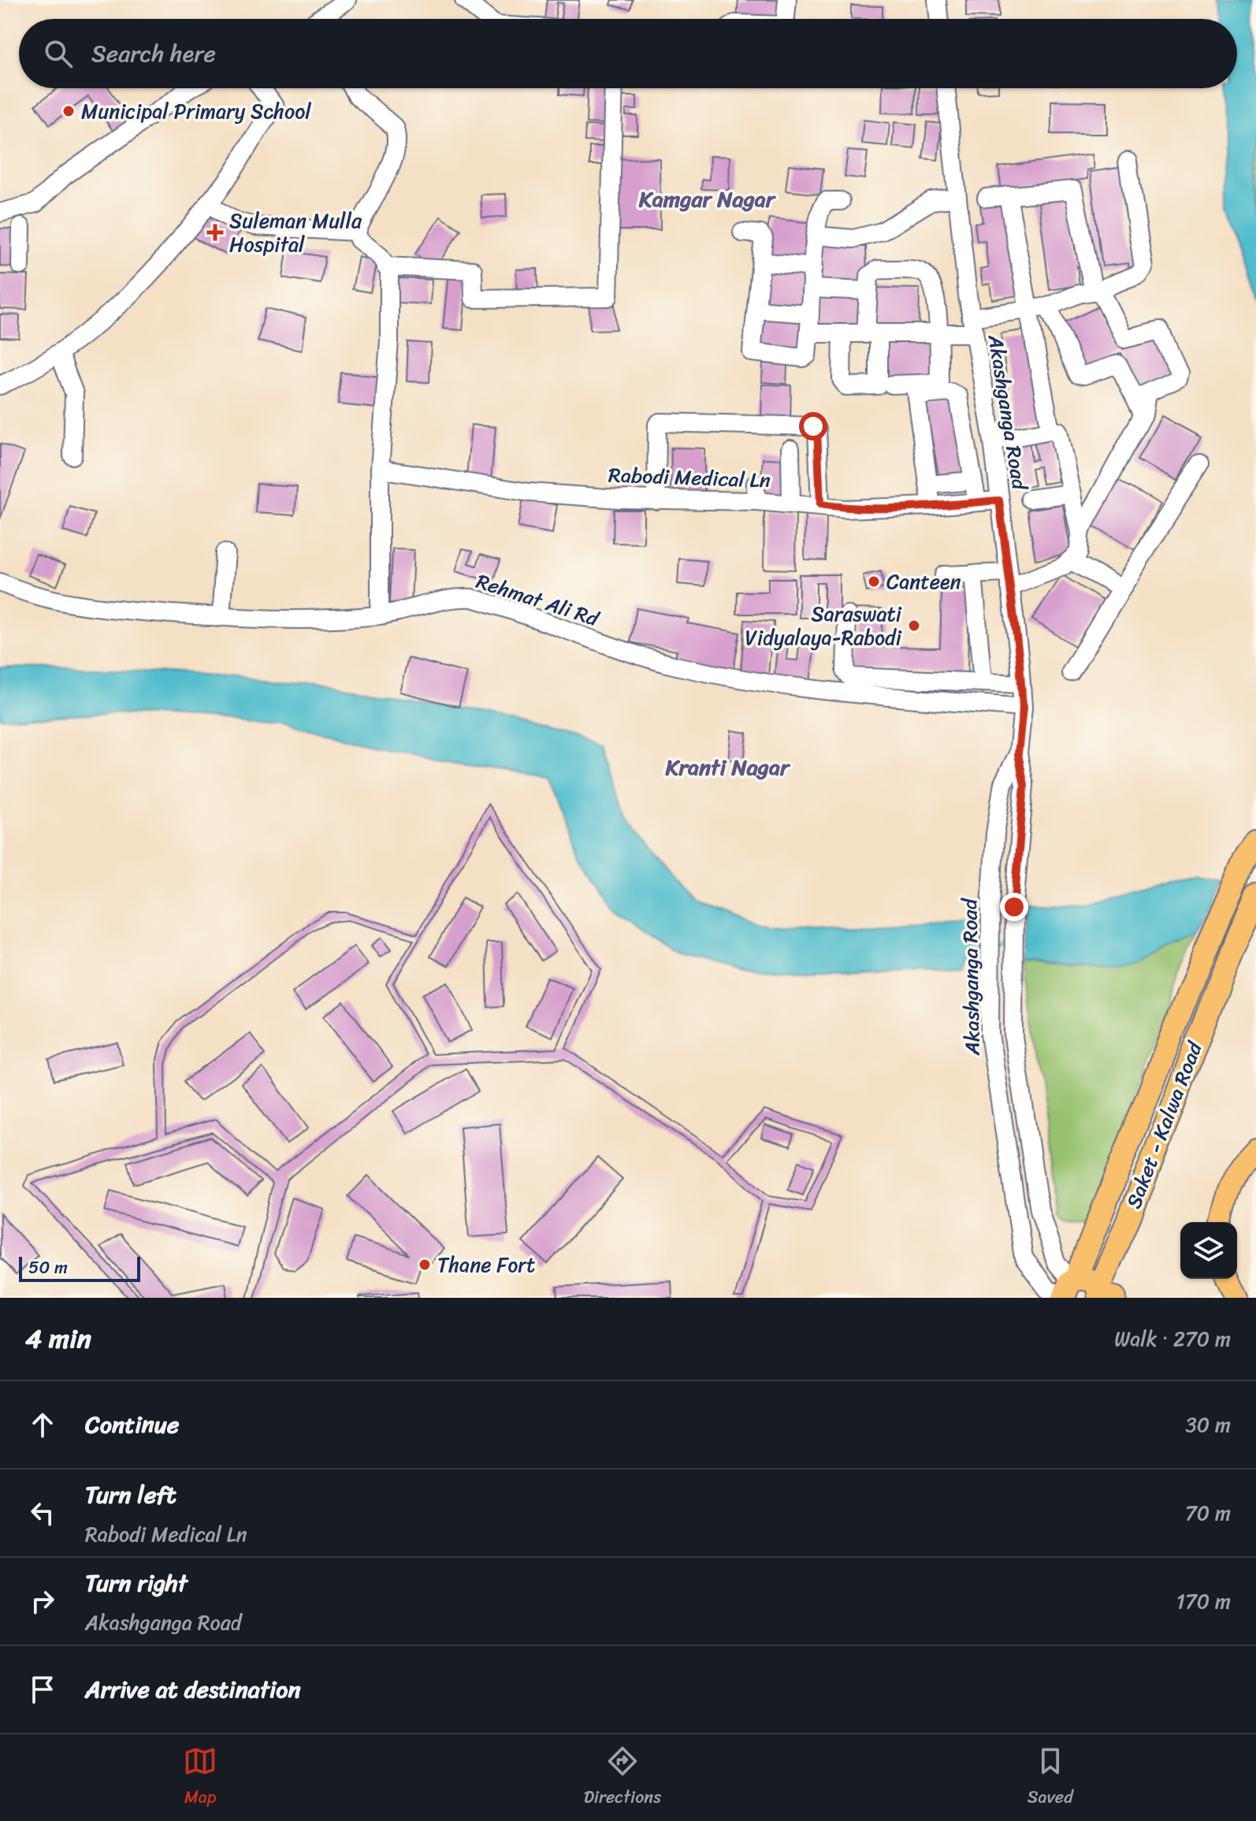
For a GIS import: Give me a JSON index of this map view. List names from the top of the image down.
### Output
{
  "streets": {
    "main road": ["Saket - Kalwa Road"],
    "street": ["Akashganga Road", "Rabodi Medical Ln", "Rehmat Ali Rd"]
  },
  "crossings": [
    ["Akashganga Road", "Rabodi Medical Ln"],
    ["Akashganga Road", "Rehmat Ali Rd"],
    ["Akashganga Road", "Saket - Kalwa Road"]
  ],
  "districts": ["Kamgar Nagar", "Kranti Nagar"],
  "places": {
    "other": [
      "Municipal Primary School",
      "Canteen",
      "Saraswati Vidyalaya-Rabodi",
      "Thane Fort"
    ],
    "health": ["Suleman Mulla Hospital"]
  },
  "scale_bar": "50 m",
  "page": {
    "search": "Search here",
    "scale": "50 m",
    "heading": ["4 min", "Walk · 270 m"],
    "list": [
      ["Continue", "30 m"],
      ["Turn left", "Rabodi Medical Ln", "70 m"],
      ["Turn right", "Akashganga Road", "170 m"],
      "Arrive at destination"
    ],
    "nav": ["Map", "Directions", "Saved"]
  }
}
